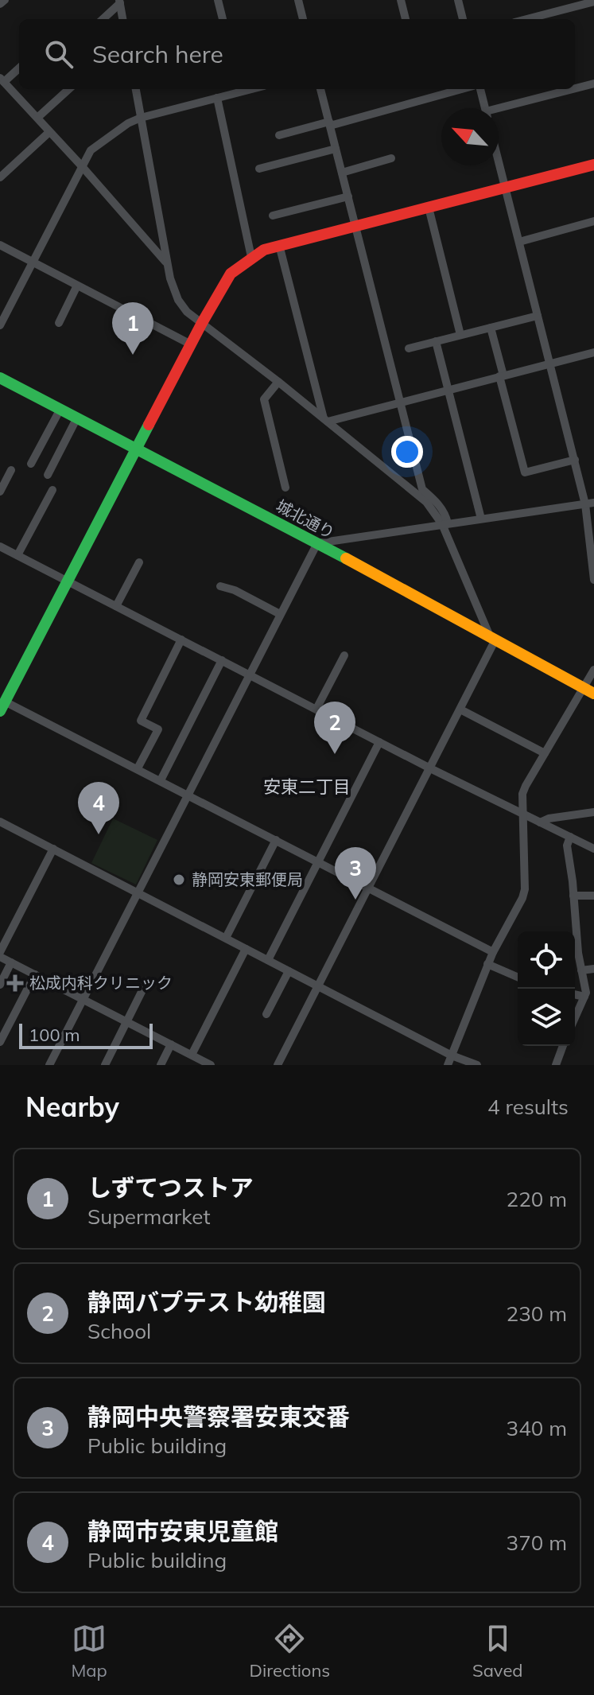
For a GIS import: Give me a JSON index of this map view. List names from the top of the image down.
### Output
{
  "streets": {
    "street": ["城北通り"]
  },
  "districts": ["安東二丁目"],
  "places": {
    "other": ["静岡安東郵便局"],
    "health": ["松成内科クリニック"]
  },
  "scale_bar": "100 m",
  "north": "top left",
  "page": {
    "search": "Search here",
    "pins": [
      "1",
      "2",
      "4",
      "3"
    ],
    "scale": "100 m",
    "heading": ["Nearby", "4 results"],
    "list": [
      {
        "mark": "1",
        "name": "しずてつストア",
        "note": "Supermarket",
        "value": "220 m"
      },
      {
        "mark": "2",
        "name": "静岡バプテスト幼稚園",
        "note": "School",
        "value": "230 m"
      },
      {
        "mark": "3",
        "name": "静岡中央警察署安東交番",
        "note": "Public building",
        "value": "340 m"
      },
      {
        "mark": "4",
        "name": "静岡市安東児童館",
        "note": "Public building",
        "value": "370 m"
      }
    ],
    "nav": ["Map", "Directions", "Saved"]
  }
}
